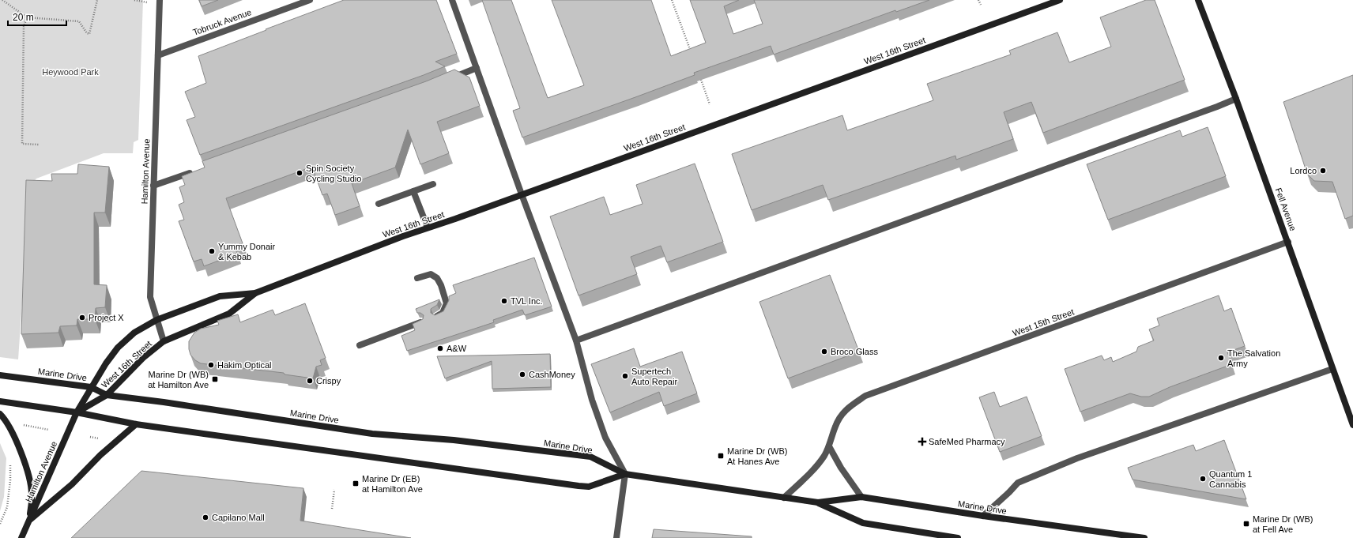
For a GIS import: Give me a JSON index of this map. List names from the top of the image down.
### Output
{
  "streets": {
    "main road": [
      "West 16th Street",
      "Hamilton Avenue",
      "Fell Avenue",
      "Marine Drive"
    ],
    "street": ["Tobruck Avenue", "West 15th Street"]
  },
  "crossings": [
    ["Tobruck Avenue", "Hamilton Avenue"],
    ["West 16th Street", "Hamilton Avenue"],
    ["West 16th Street", "Marine Drive"],
    ["Hamilton Avenue", "Marine Drive"],
    ["Fell Avenue", "West 15th Street"],
    ["West 15th Street", "Marine Drive"]
  ],
  "parks": ["Heywood Park"],
  "places": {
    "other": [
      "Lordco",
      "Spin Society Cycling Studio",
      "Yummy Donair & Kebab",
      "TVL Inc.",
      "Project X",
      "A&W",
      "Broco Glass",
      "The Salvation Army",
      "Hakim Optical",
      "CashMoney",
      "Supertech Auto Repair",
      "Crispy",
      "Quantum 1 Cannabis",
      "Capilano Mall"
    ],
    "transit": [
      "Marine Dr (WB) at Hamilton Ave",
      "Marine Dr (WB) At Hanes Ave",
      "Marine Dr (EB) at Hamilton Ave",
      "Marine Dr (WB) at Fell Ave"
    ],
    "health": ["SafeMed Pharmacy"]
  },
  "scale_bar": "20 m"
}
